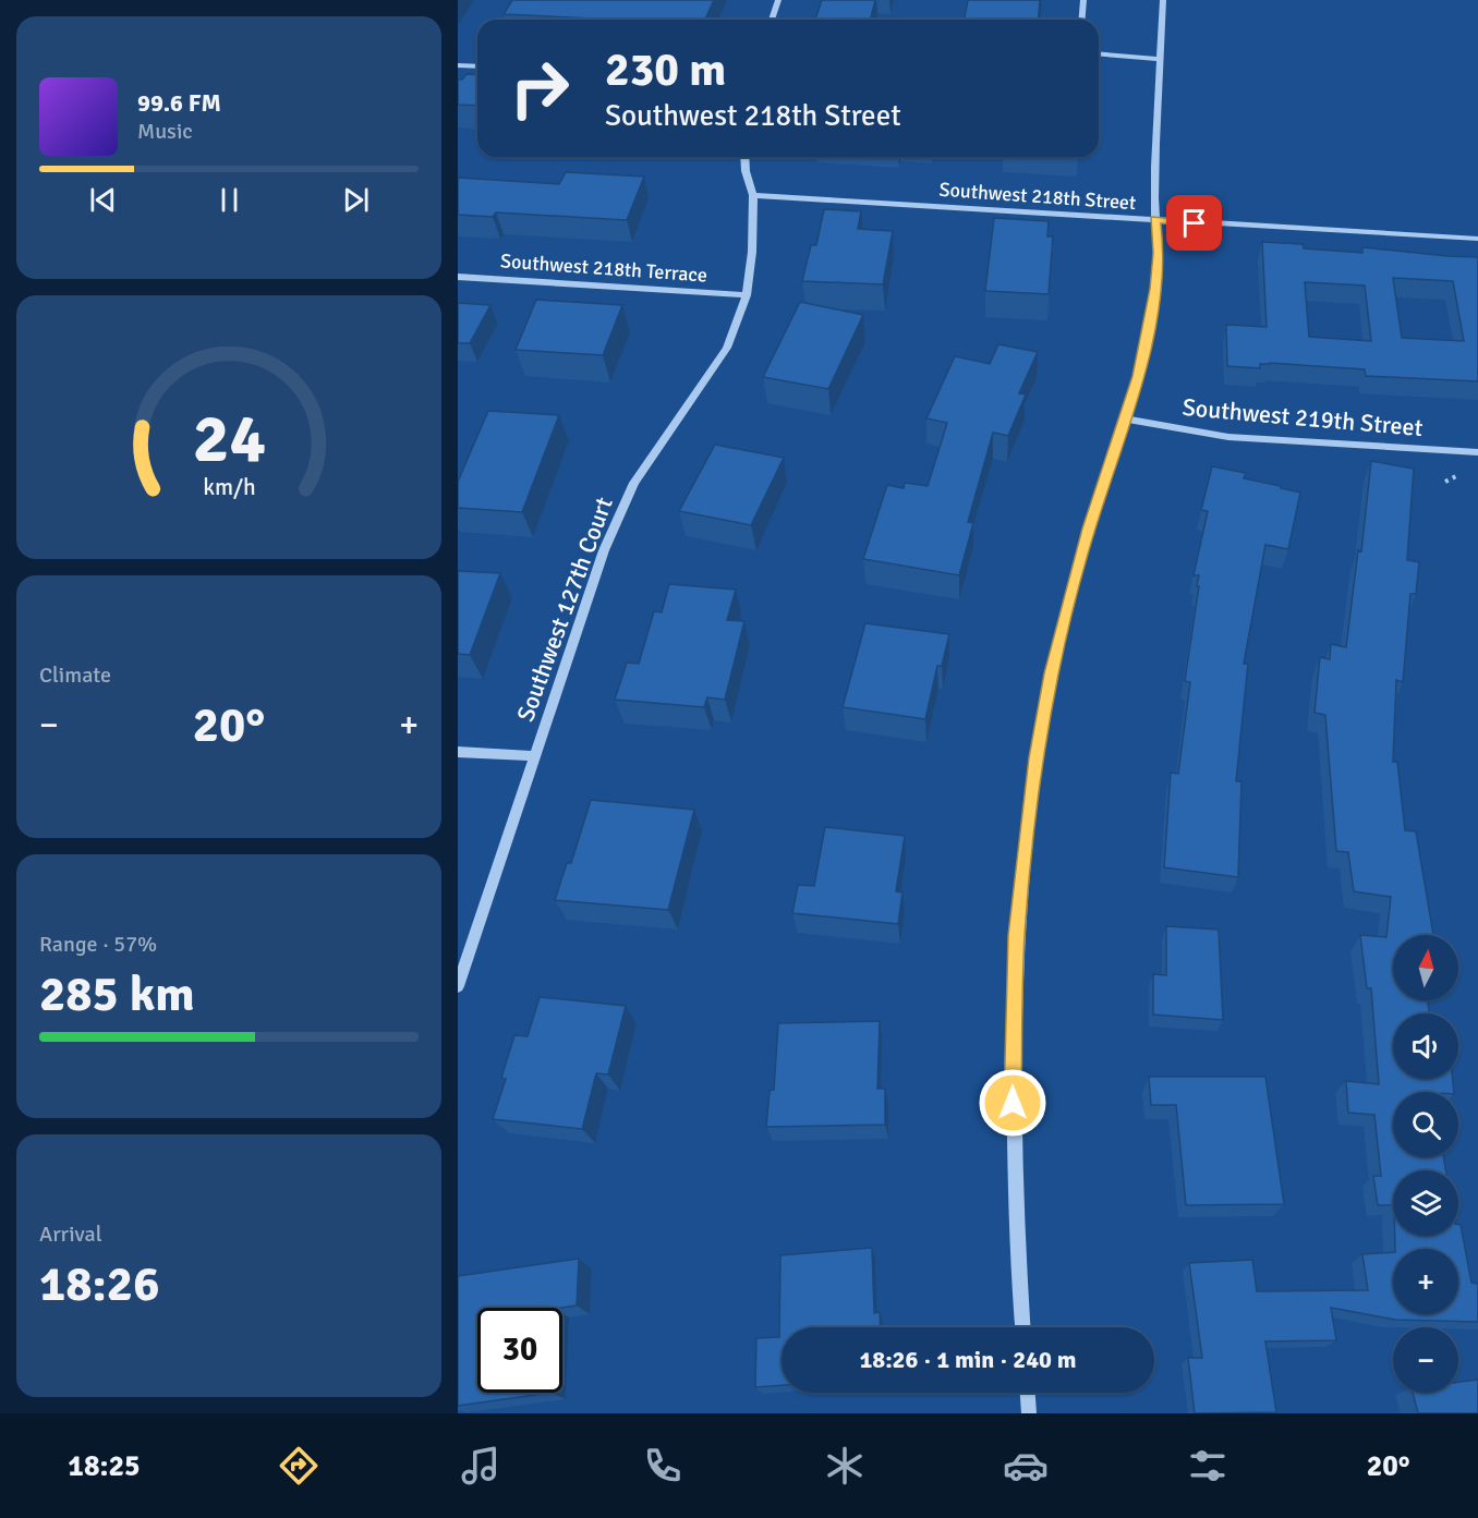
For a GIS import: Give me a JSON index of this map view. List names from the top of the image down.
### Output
{
  "streets": {
    "street": [
      "Southwest 218th Street",
      "Southwest 218th Terrace",
      "Southwest 219th Street",
      "Southwest 127th Court"
    ]
  },
  "crossings": [
    ["Southwest 218th Street", "Southwest 127th Court"],
    ["Southwest 218th Terrace", "Southwest 127th Court"]
  ],
  "north": "top",
  "page": {
    "turn": ["230 m", "Southwest 218th Street"],
    "song": ["99.6 FM", "Music"],
    "tile": [
      "Climate",
      ["Range · 57%", "285 km"],
      ["Arrival", "18:26"]
    ],
    "heat": ["−", "20°", "+"],
    "map_buttons": ["+", "−"],
    "limit": "30",
    "trip": "18:26 · 1 min · 240 m",
    "tabs": ["18:25", "20°"],
    "gauge": ["24", "km/h"]
  }
}
